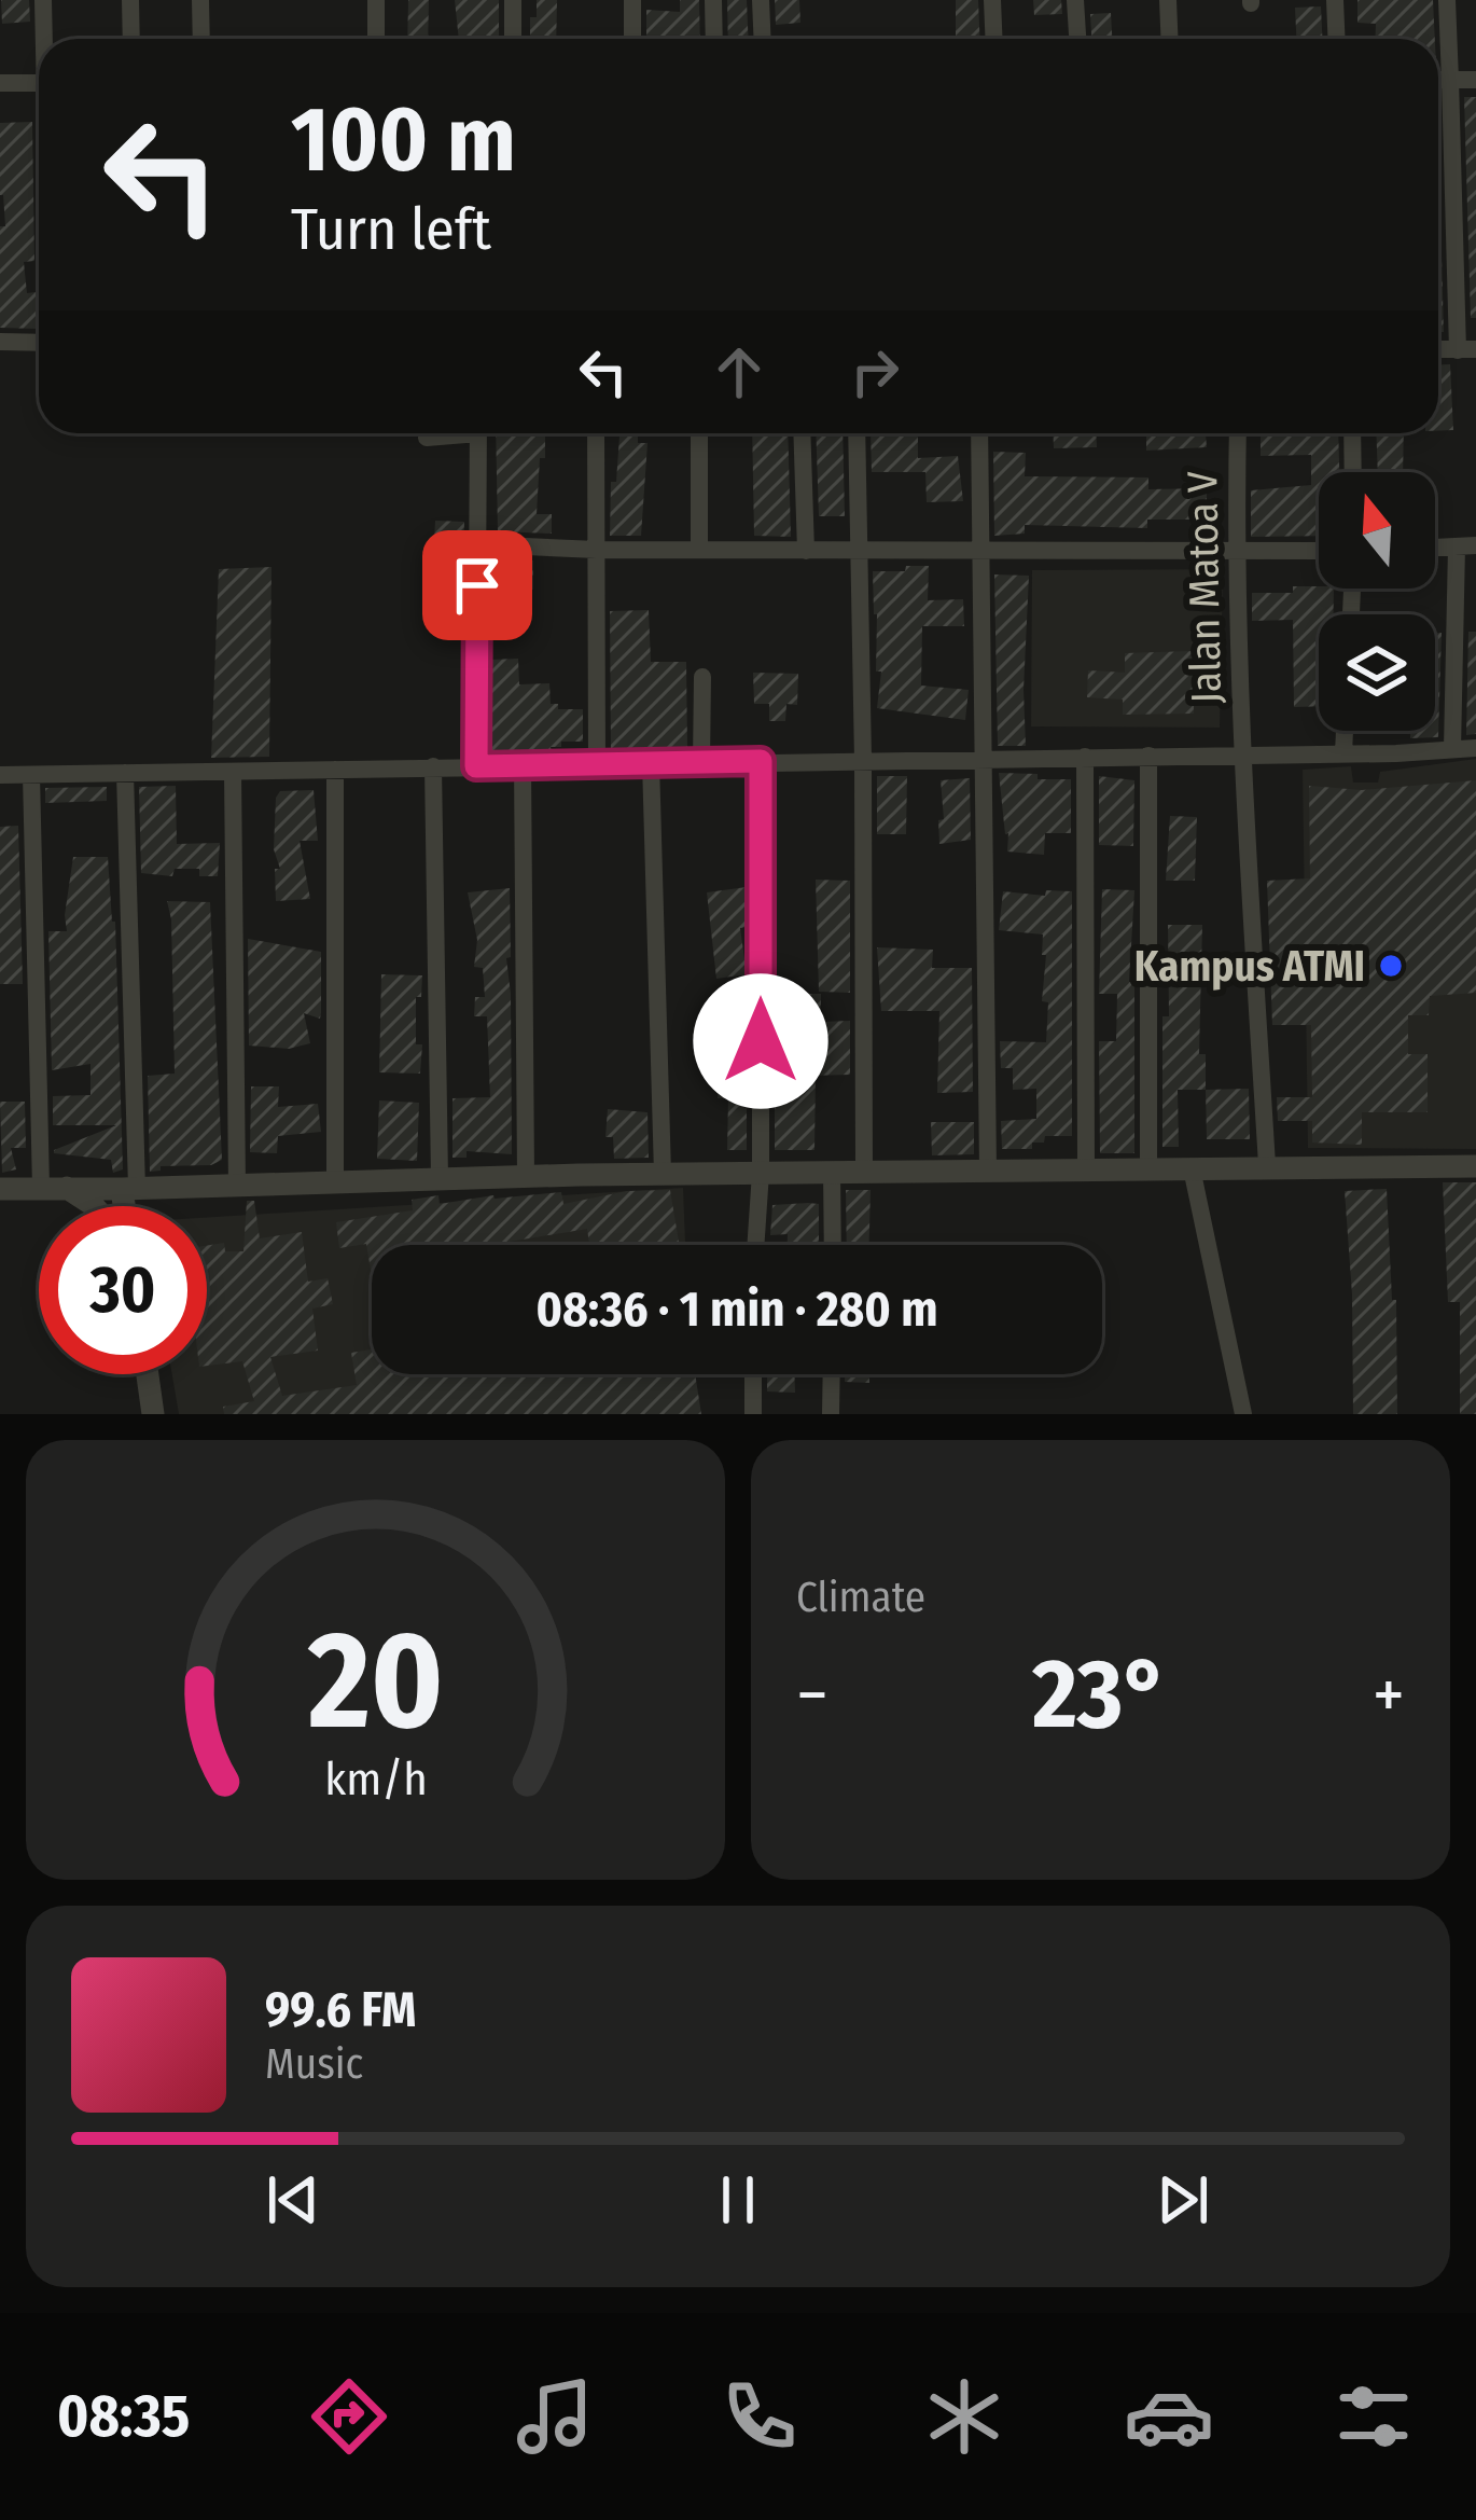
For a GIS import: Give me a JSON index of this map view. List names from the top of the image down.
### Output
{
  "streets": {
    "street": ["Jalan Matoa V"]
  },
  "places": ["Kampus ATMI"],
  "north": "top",
  "page": {
    "turn": ["100 m", "Turn left"],
    "limit": "30",
    "trip": "08:36 · 1 min · 280 m",
    "tile": "Climate",
    "heat": ["−", "23°", "+"],
    "song": ["99.6 FM", "Music"],
    "tabs": "08:35",
    "gauge": ["20", "km/h"]
  }
}
